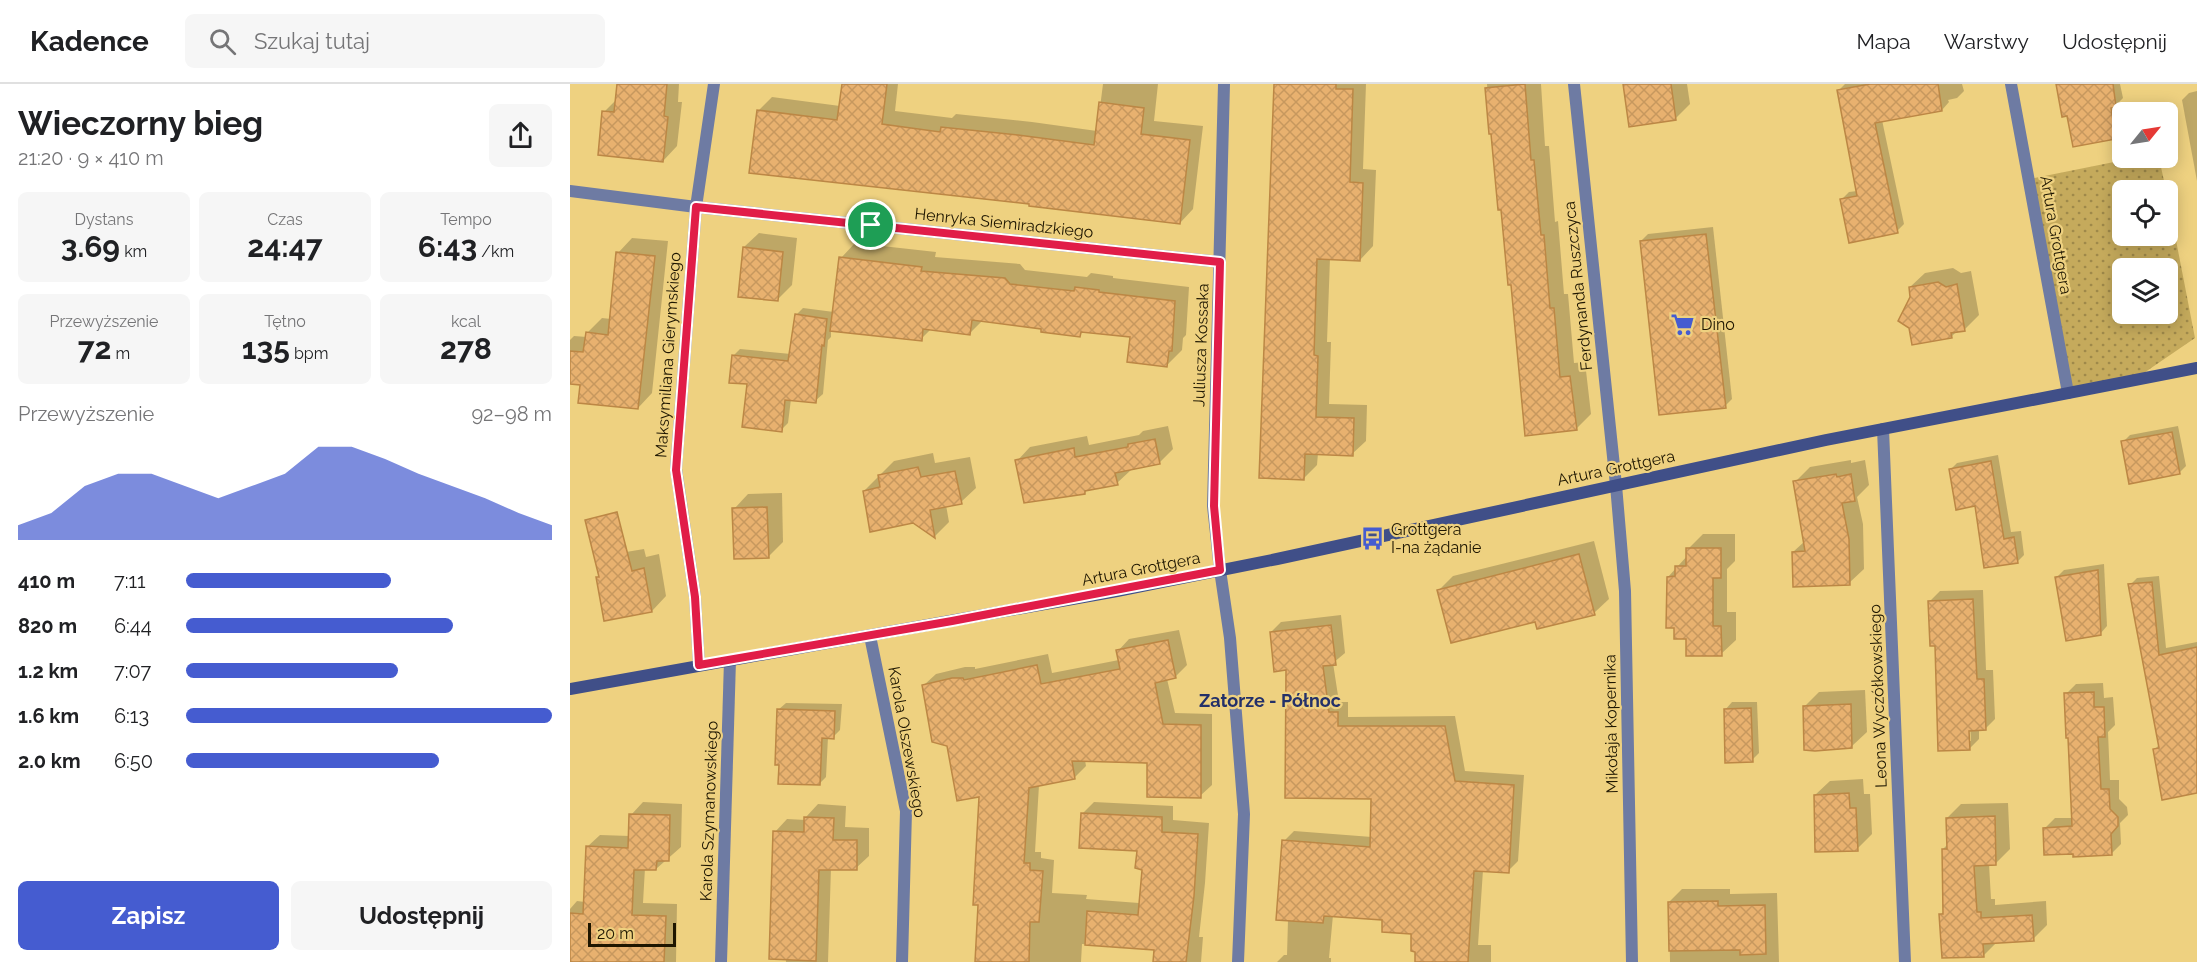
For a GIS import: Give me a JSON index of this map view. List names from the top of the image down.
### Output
{
  "streets": {
    "street": [
      "Henryka Siemiradzkiego",
      "Artura Grottgera",
      "Ferdynanda Ruszczyca",
      "Juliusza Kossaka",
      "Maksymiliana Gierymskiego",
      "Leona Wyczółkowskiego",
      "Mikołaja Kopernika",
      "Karola Olszewskiego",
      "Karola Szymanowskiego"
    ]
  },
  "crossings": [
    ["Henryka Siemiradzkiego", "Juliusza Kossaka"],
    ["Henryka Siemiradzkiego", "Maksymiliana Gierymskiego"],
    ["Artura Grottgera", "Ferdynanda Ruszczyca"],
    ["Artura Grottgera", "Juliusza Kossaka"],
    ["Artura Grottgera", "Maksymiliana Gierymskiego"],
    ["Artura Grottgera", "Leona Wyczółkowskiego"],
    ["Artura Grottgera", "Mikołaja Kopernika"],
    ["Artura Grottgera", "Karola Olszewskiego"],
    ["Artura Grottgera", "Karola Szymanowskiego"],
    ["Ferdynanda Ruszczyca", "Mikołaja Kopernika"]
  ],
  "districts": ["Zatorze - Północ"],
  "places": {
    "supermarket": ["Dino"],
    "bus stop": ["Grottgera I-na żądanie"]
  },
  "scale_bar": "20 m",
  "north": "top right",
  "page": {
    "header": "Kadence",
    "search": "Szukaj tutaj",
    "nav": ["Mapa", "Warstwy", "Udostępnij"],
    "heading": ["Wieczorny bieg", "21:20 · 9 × 410 m"],
    "stats": [
      ["Dystans", "3.69 km"],
      ["Czas", "24:47"],
      ["Tempo", "6:43 /km"],
      ["Przewyższenie", "72 m"],
      ["Tętno", "135 bpm"],
      ["kcal", "278"]
    ],
    "chart": ["Przewyższenie", "92–98 m"],
    "list": [
      {
        "name": "410 m",
        "note": "7:11"
      },
      {
        "name": "820 m",
        "note": "6:44"
      },
      {
        "name": "1.2 km",
        "note": "7:07"
      },
      {
        "name": "1.6 km",
        "note": "6:13"
      },
      {
        "name": "2.0 km",
        "note": "6:50"
      }
    ],
    "buttons": ["Zapisz", "Udostępnij"],
    "scale": "20 m"
  }
}
